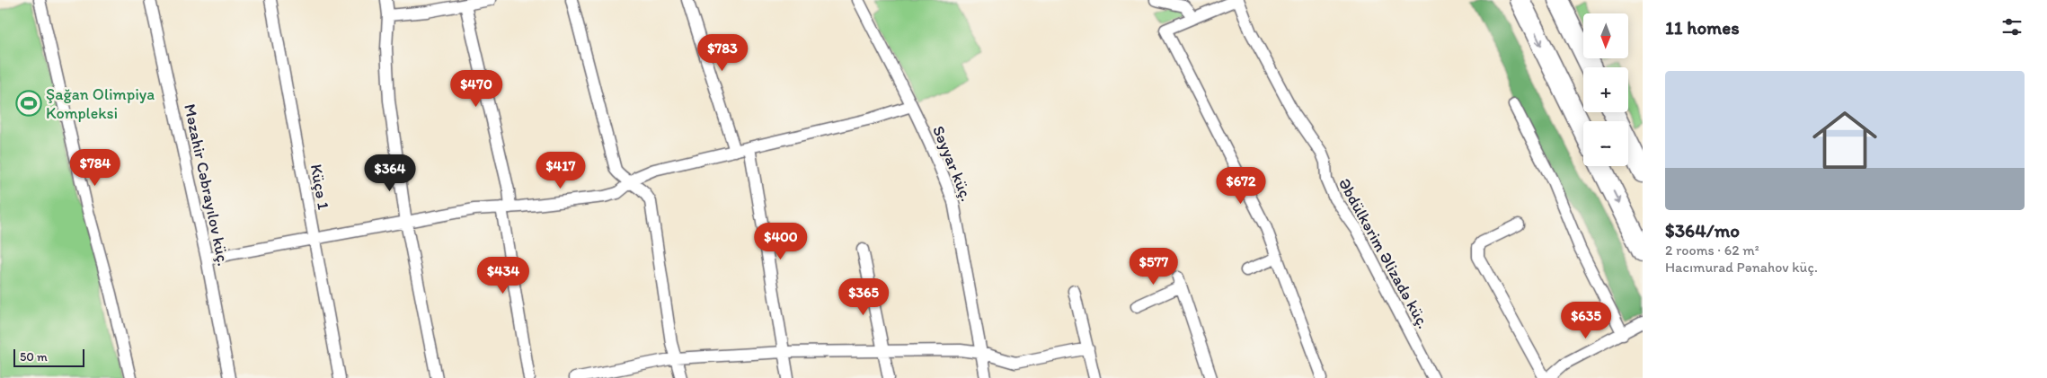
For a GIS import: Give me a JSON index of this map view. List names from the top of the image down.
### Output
{
  "streets": {
    "street": [
      "Səyyar küç.",
      "Məzahir Cəbrayılov küç.",
      "Küçə 1",
      "Əbdülkərim Əlizadə küç."
    ]
  },
  "places": {
    "sports": ["Şağan Olimpiya Kompleksi"]
  },
  "scale_bar": "50 m",
  "north": "bottom",
  "page": {
    "heading": "11 homes",
    "map_buttons": ["+", "−"],
    "price": [
      "$783",
      "$470",
      "$784",
      "$417",
      "$364",
      "$672",
      "$400",
      "$577",
      "$434",
      "$365",
      "$635"
    ],
    "list": [
      {
        "name": "$364/mo",
        "note": "2 rooms · 62 m² · Hacımurad Pənahov küç."
      }
    ],
    "scale": "50 m"
  }
}
